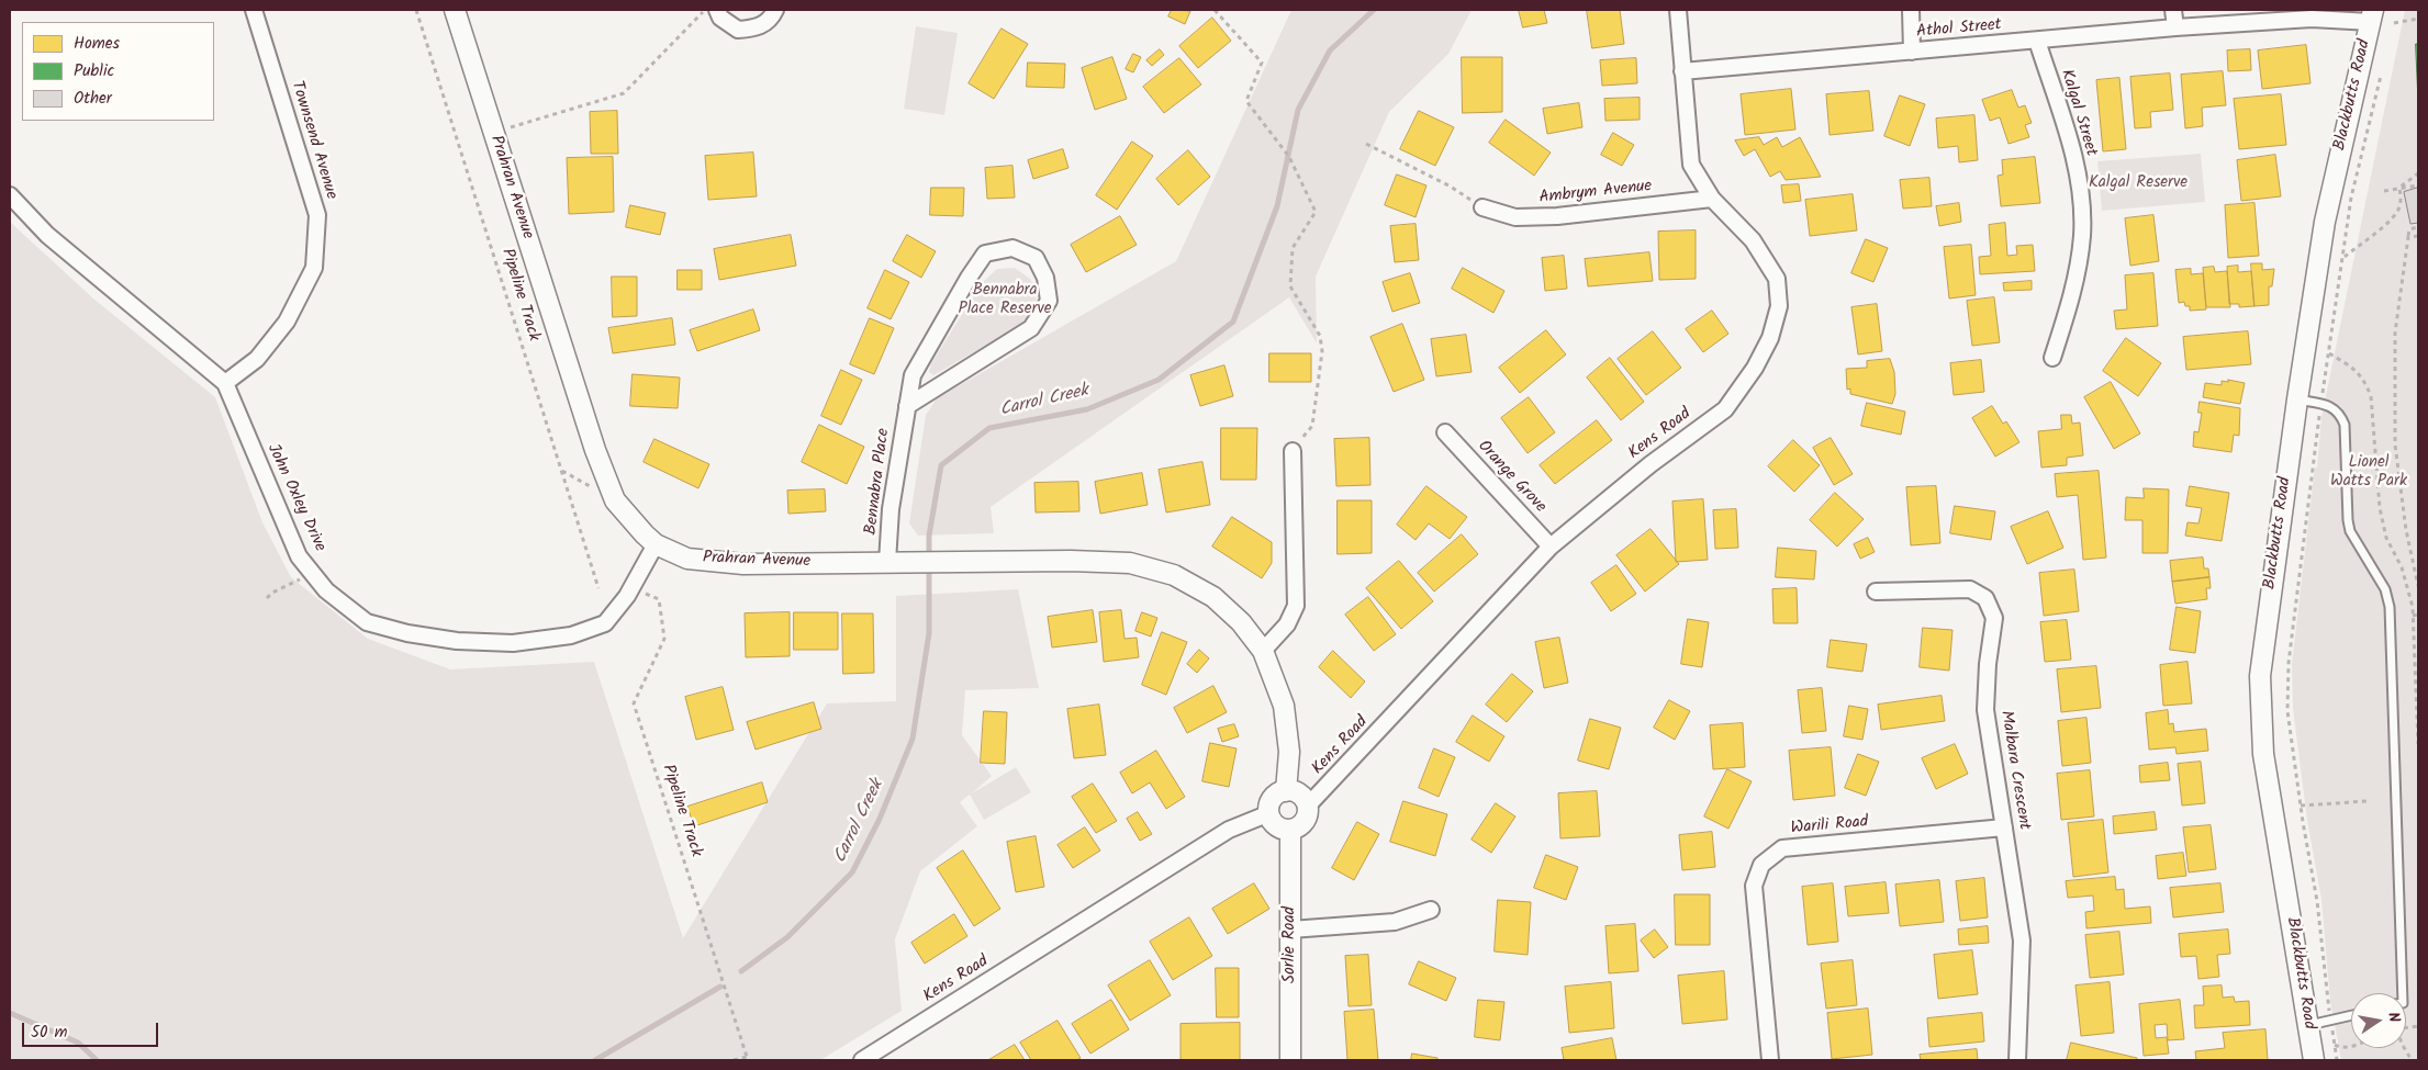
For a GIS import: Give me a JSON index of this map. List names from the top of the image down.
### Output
{
  "streets": {
    "street": [
      "Athol Street",
      "Blackbutts Road",
      "Kalgal Street",
      "Townsend Avenue",
      "Prahran Avenue",
      "Ambrym Avenue",
      "Kens Road",
      "Orange Grove",
      "Bennabra Place",
      "John Oxley Drive",
      "Malbara Crescent",
      "Warili Road",
      "Sorlie Road"
    ],
    "path": ["Pipeline Track"]
  },
  "crossings": [
    ["Athol Street", "Blackbutts Road"],
    ["Athol Street", "Kalgal Street"],
    ["Athol Street", "Kens Road"],
    ["Townsend Avenue", "John Oxley Drive"],
    ["Prahran Avenue", "Kens Road"],
    ["Prahran Avenue", "Bennabra Place"],
    ["Prahran Avenue", "John Oxley Drive"],
    ["Prahran Avenue", "Sorlie Road"],
    ["Ambrym Avenue", "Kens Road"],
    ["Pipeline Track", "John Oxley Drive"],
    ["Kens Road", "Orange Grove"],
    ["Kens Road", "Sorlie Road"],
    ["Malbara Crescent", "Warili Road"]
  ],
  "water": ["Carrol Creek"],
  "parks": ["Kalgal Reserve", "Bennabra Place Reserve", "Lionel Watts Park"],
  "legend": ["Homes", "Public", "Other"],
  "scale_bar": "50 m",
  "north": "right"
}
